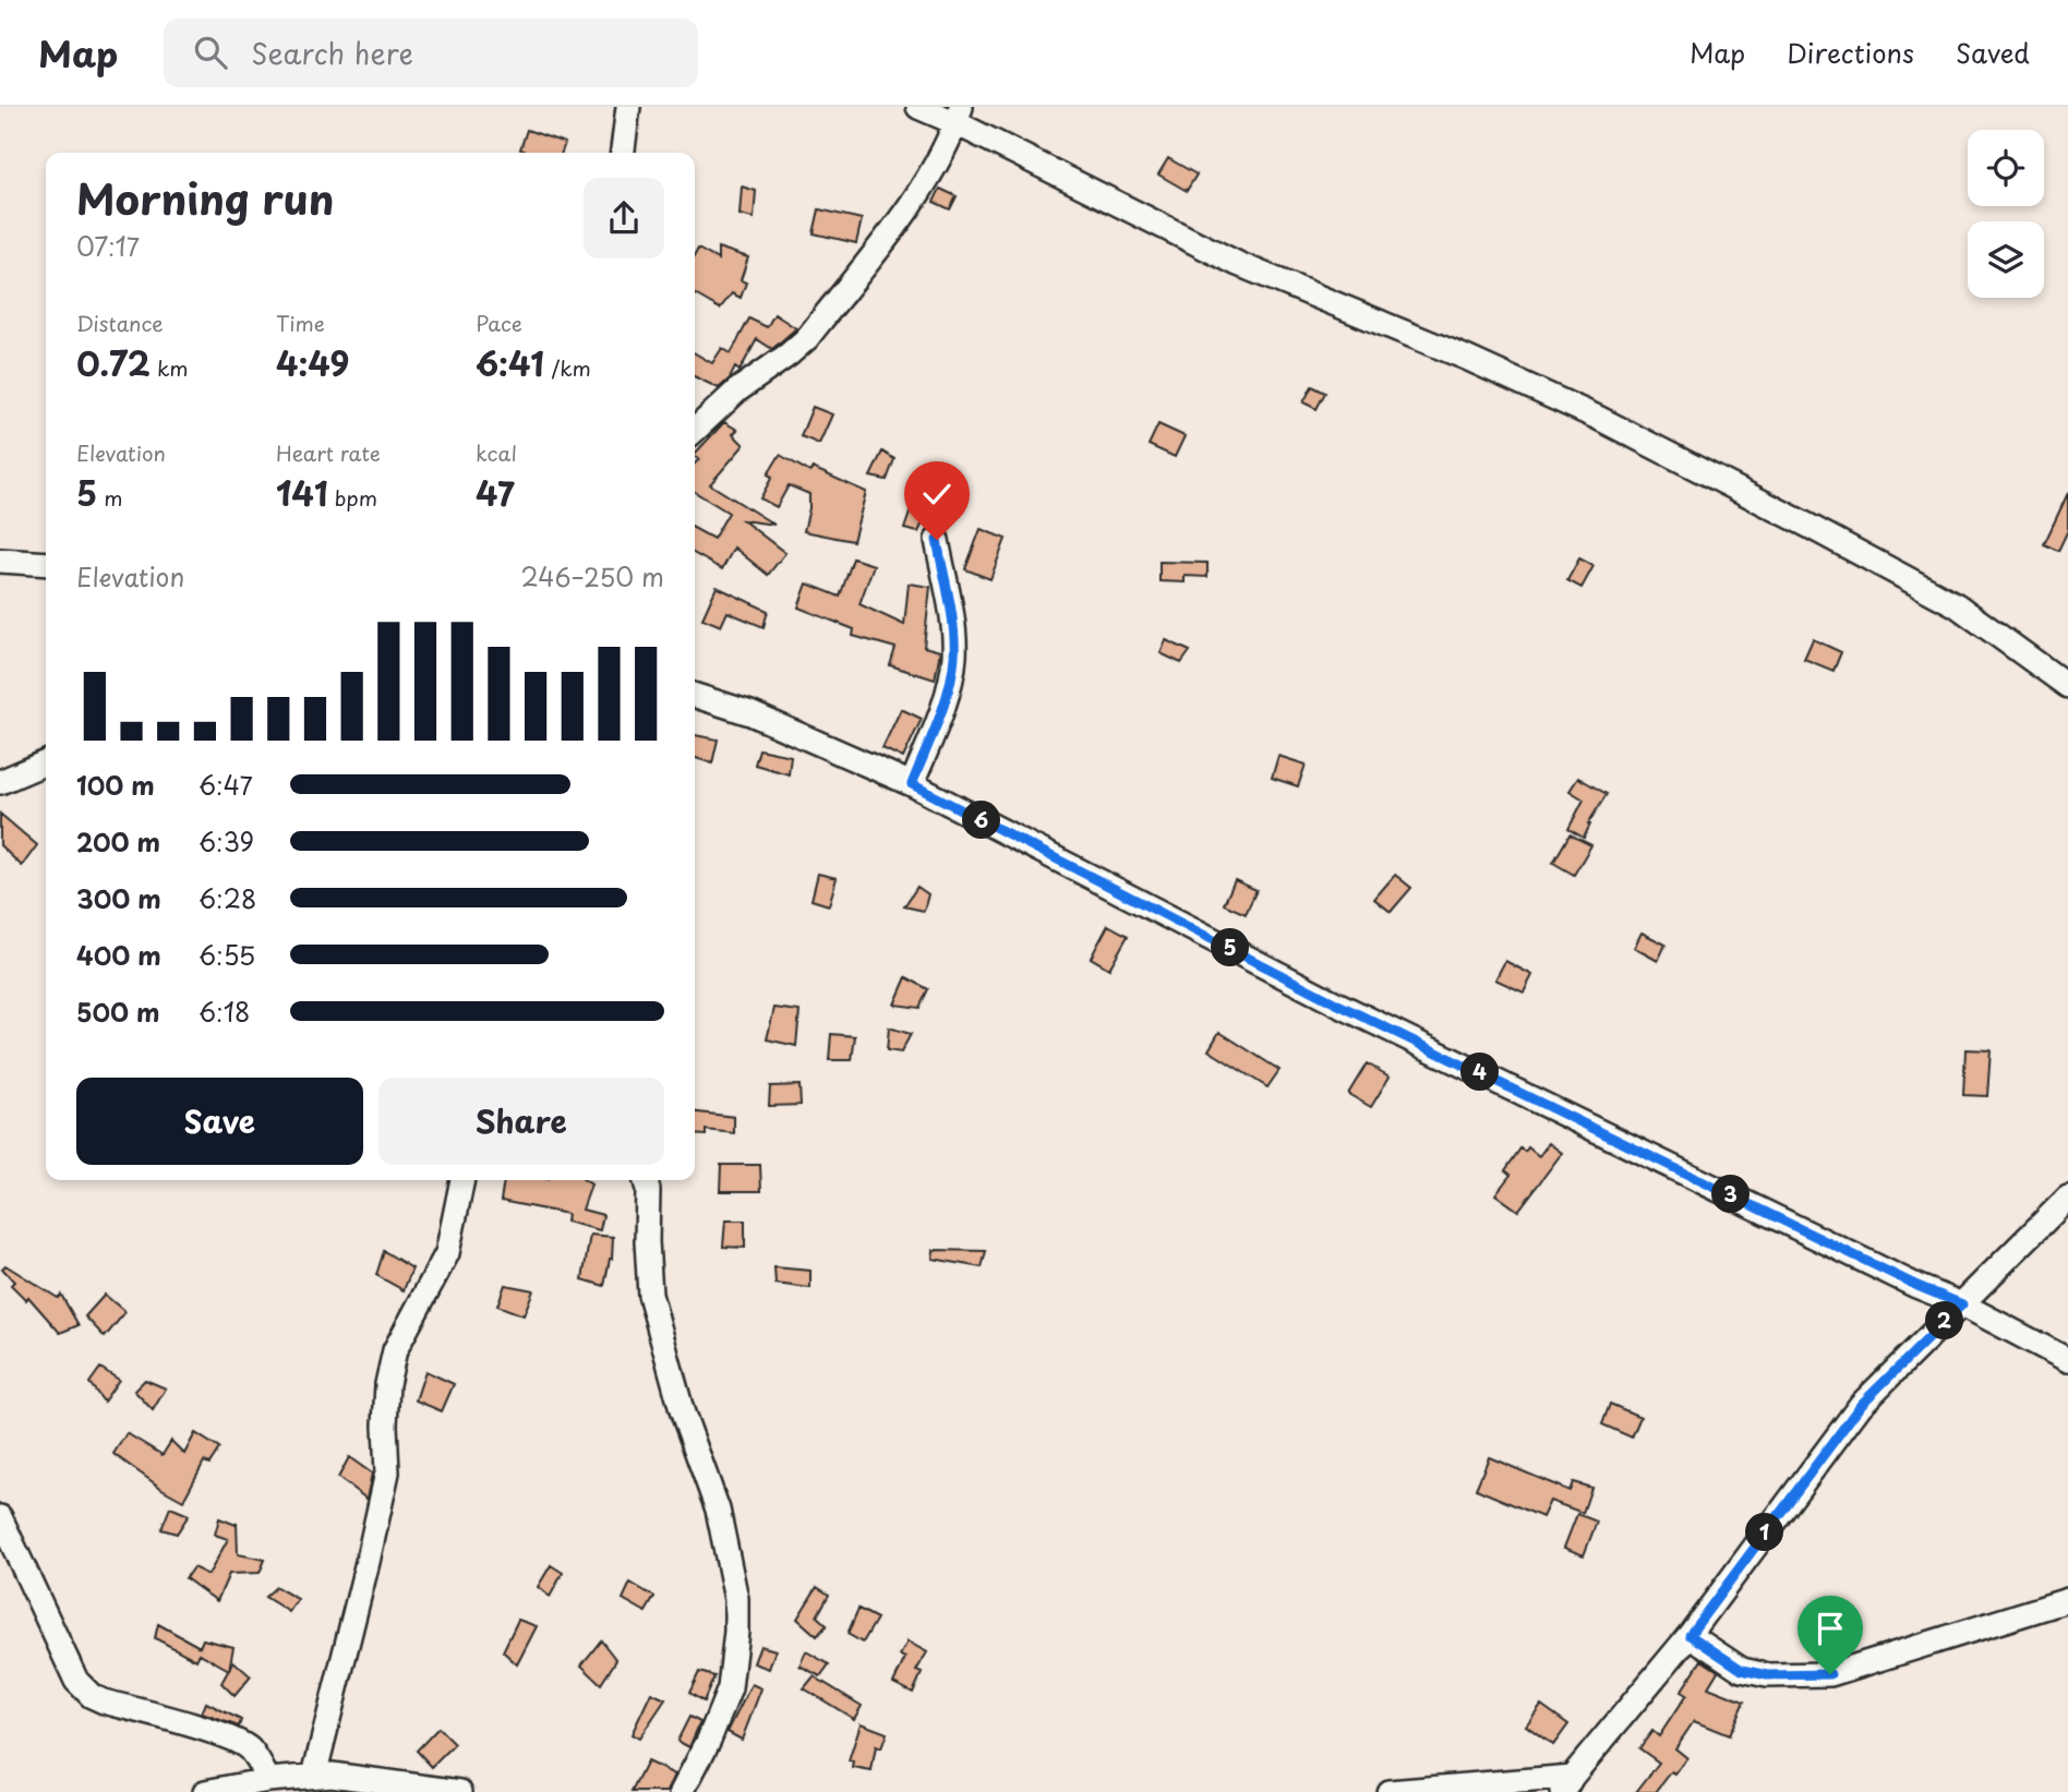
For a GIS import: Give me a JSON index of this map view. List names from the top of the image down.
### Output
{
  "page": {
    "header": "Map",
    "search": "Search here",
    "nav": ["Map", "Directions", "Saved"],
    "heading": ["Morning run", "07:17"],
    "stats": [
      ["Distance", "0.72 km"],
      ["Time", "4:49"],
      ["Pace", "6:41 /km"],
      ["Elevation", "5 m"],
      ["Heart rate", "141 bpm"],
      ["kcal", "47"]
    ],
    "chart": ["Elevation", "246–250 m"],
    "list": [
      {
        "name": "100 m",
        "note": "6:47"
      },
      {
        "name": "200 m",
        "note": "6:39"
      },
      {
        "name": "300 m",
        "note": "6:28"
      },
      {
        "name": "400 m",
        "note": "6:55"
      },
      {
        "name": "500 m",
        "note": "6:18"
      }
    ],
    "pins": [
      "6",
      "5",
      "4",
      "3",
      "2",
      "1"
    ],
    "buttons": ["Save", "Share"]
  }
}
